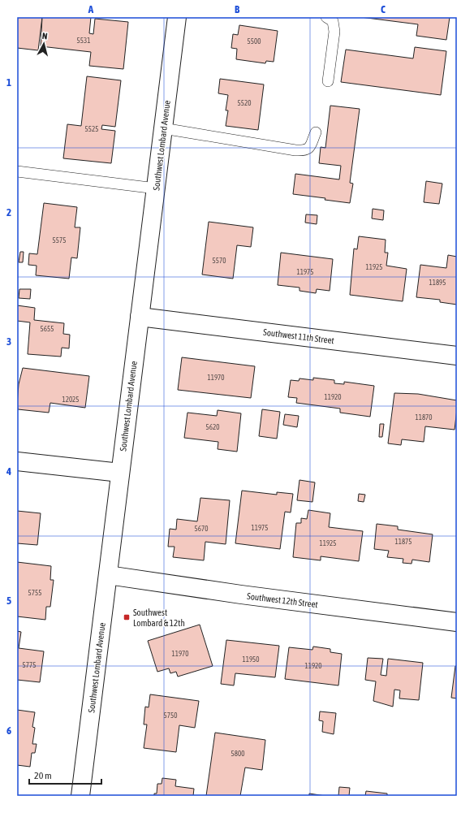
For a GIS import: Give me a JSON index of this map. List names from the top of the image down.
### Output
{
  "streets": {
    "street": ["Southwest Lombard Avenue", "Southwest 11th Street", "Southwest 12th Street"]
  },
  "crossings": [
    ["Southwest Lombard Avenue", "Southwest 11th Street"],
    ["Southwest Lombard Avenue", "Southwest 12th Street"]
  ],
  "places": {
    "transit": ["Southwest Lombard & 12th"]
  },
  "house_numbers": [
    "5531",
    "5500",
    "5520",
    "5525",
    "5575",
    "5570",
    "11925",
    "11975",
    "11895",
    "5655",
    "11970",
    "11920",
    "12025",
    "11870",
    "5620",
    "11975",
    "5670",
    "11875",
    "11925",
    "5755",
    "11970",
    "11950",
    "5775",
    "11920",
    "5750",
    "5800"
  ],
  "scale_bar": "20 m",
  "north": "top",
  "grid": {
    "columns": ["A", "B", "C"],
    "rows": [
      "1",
      "2",
      "3",
      "4",
      "5",
      "6"
    ]
  }
}
